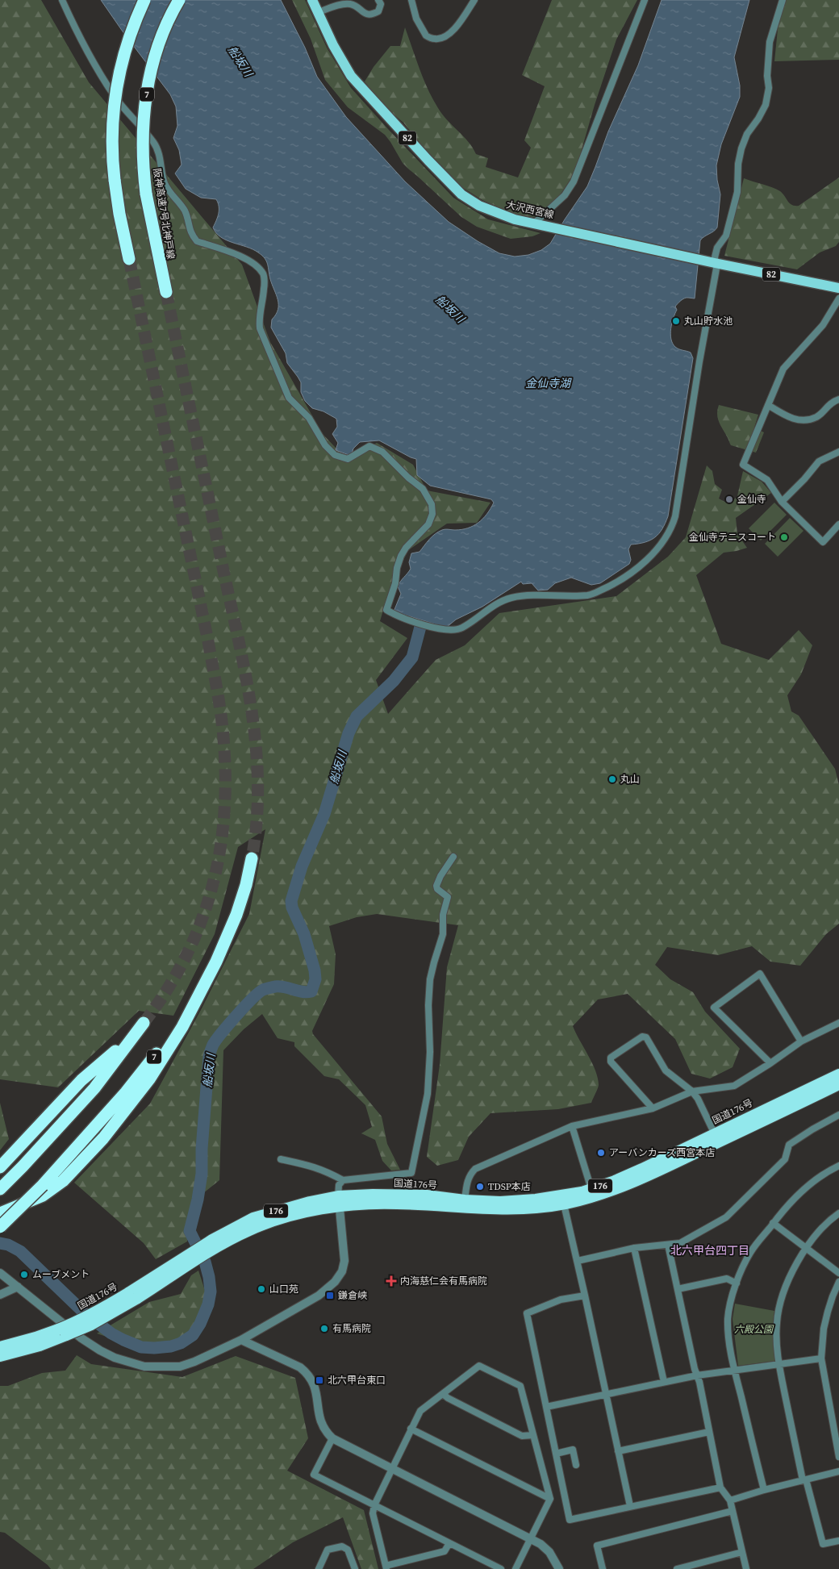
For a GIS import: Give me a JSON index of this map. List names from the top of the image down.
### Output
{
  "streets": {
    "highway": [
      "7",
      "阪神高速7号北神戸線",
      "国道176号",
      "176"
    ],
    "main road": ["82", "大沢西宮線"]
  },
  "districts": ["北六甲台四丁目"],
  "water": ["船坂川", "金仙寺湖"],
  "parks": ["六殿公園"],
  "places": {
    "other": [
      "丸山貯水池",
      "金仙寺",
      "金仙寺テニスコート",
      "丸山",
      "アーバンカーズ西宮本店",
      "TDSP本店",
      "ムーブメント",
      "山口苑",
      "有馬病院"
    ],
    "health": ["内海慈仁会有馬病院"],
    "transit": ["鎌倉峡", "北六甲台東口"]
  }
}
